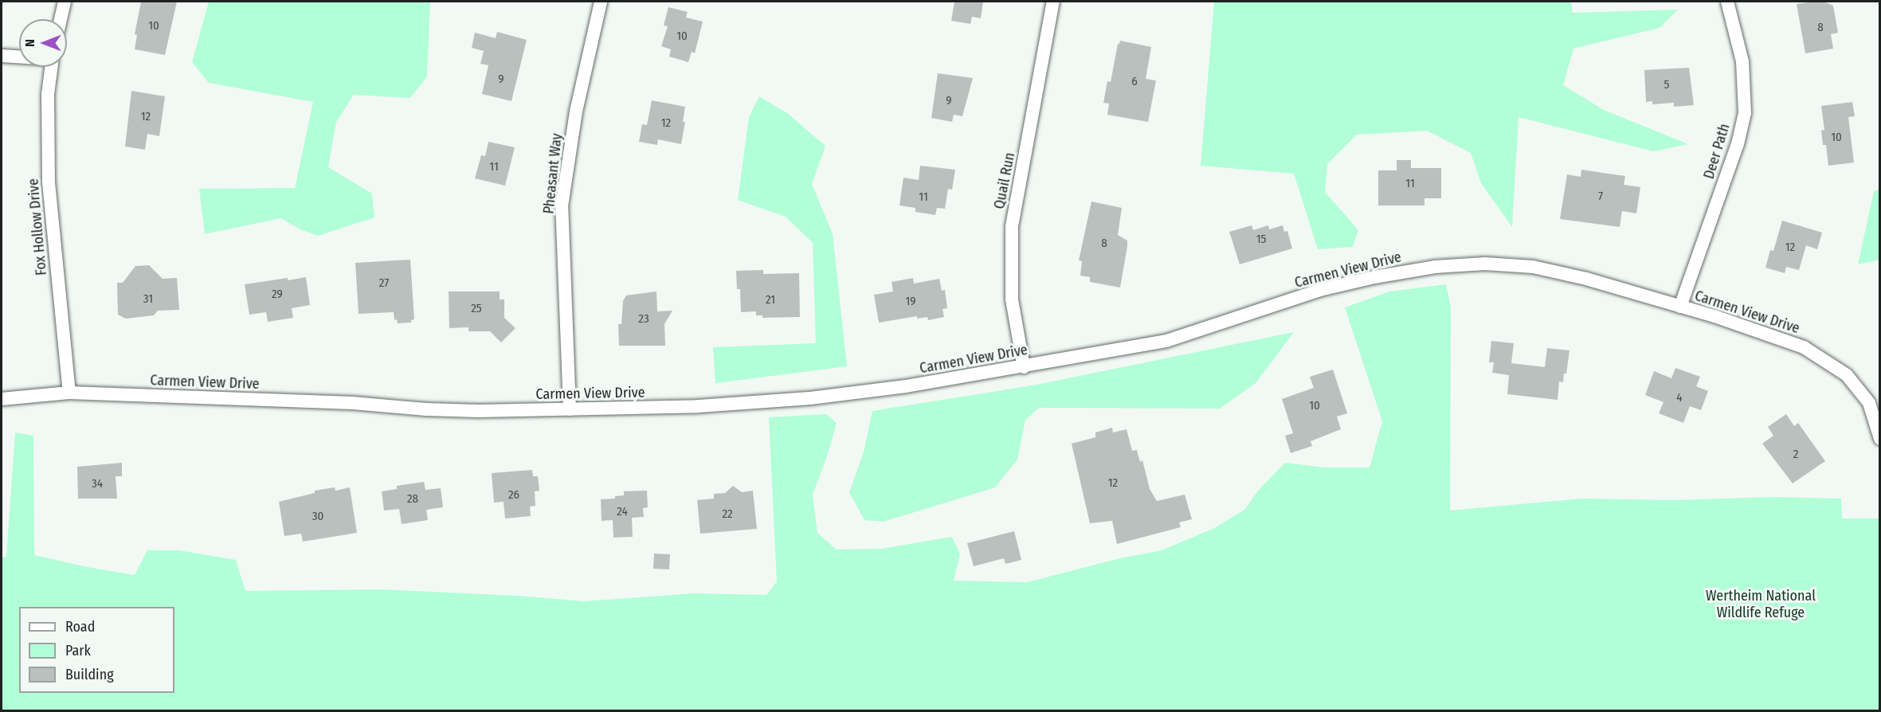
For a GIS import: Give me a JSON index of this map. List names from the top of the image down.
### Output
{
  "streets": {
    "street": [
      "Deer Path",
      "Pheasant Way",
      "Quail Run",
      "Fox Hollow Drive",
      "Carmen View Drive"
    ]
  },
  "crossings": [
    ["Deer Path", "Carmen View Drive"],
    ["Pheasant Way", "Carmen View Drive"],
    ["Quail Run", "Carmen View Drive"],
    ["Fox Hollow Drive", "Carmen View Drive"]
  ],
  "parks": ["Wertheim National Wildlife Refuge"],
  "house_numbers": [
    "10",
    "8",
    "10",
    "9",
    "6",
    "5",
    "9",
    "12",
    "12",
    "10",
    "11",
    "11",
    "7",
    "11",
    "15",
    "8",
    "12",
    "27",
    "29",
    "31",
    "21",
    "19",
    "25",
    "23",
    "4",
    "10",
    "2",
    "12",
    "34",
    "26",
    "28",
    "24",
    "22",
    "30"
  ],
  "legend": ["Road", "Park", "Building"],
  "north": "left"
}
